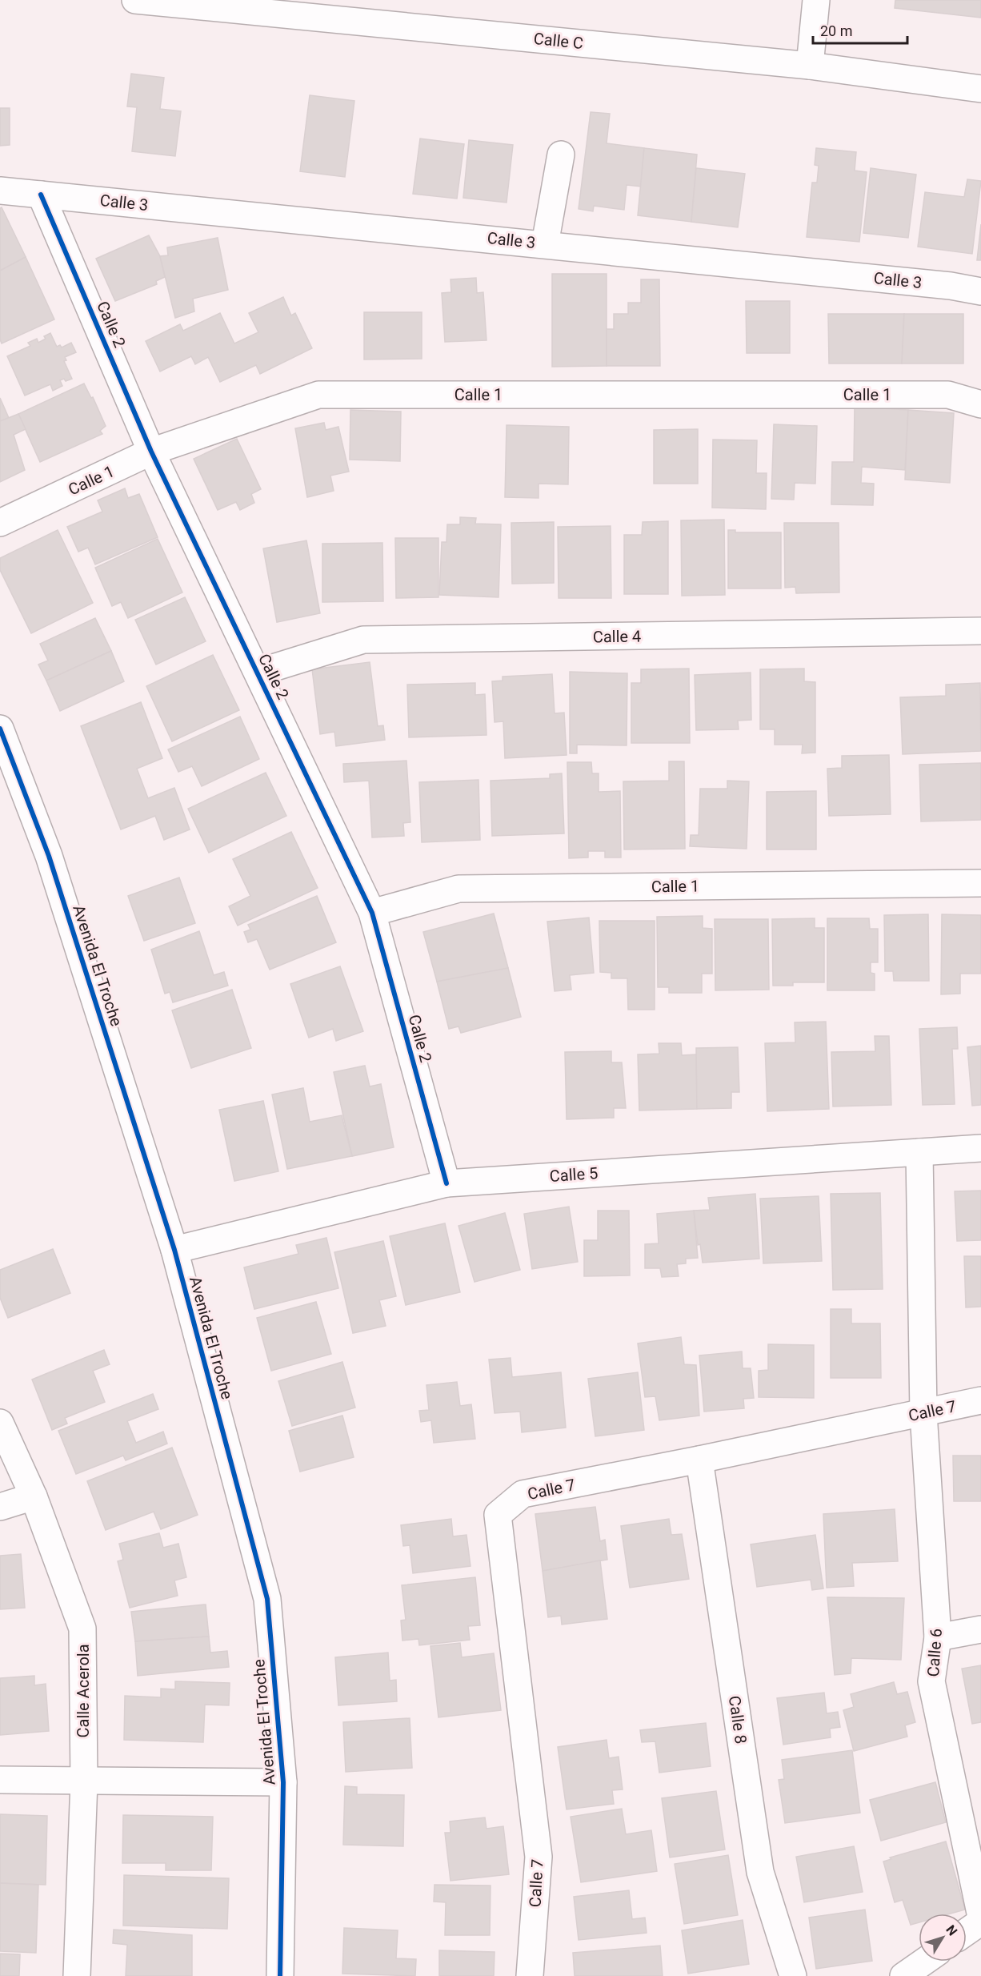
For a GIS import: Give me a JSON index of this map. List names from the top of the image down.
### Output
{
  "streets": {
    "street": [
      "Calle C",
      "Calle 3",
      "Calle 2",
      "Calle 1",
      "Calle 4",
      "Avenida El Troche",
      "Calle 5",
      "Calle 7",
      "Calle 6",
      "Calle Acerola",
      "Calle 8"
    ]
  },
  "crossings": [
    ["Calle 3", "Calle 2"],
    ["Calle 2", "Calle 1"],
    ["Calle 2", "Calle 4"],
    ["Calle 2", "Calle 5"],
    ["Avenida El Troche", "Calle 5"],
    ["Calle 5", "Calle 6"],
    ["Calle 7", "Calle 6"],
    ["Calle 7", "Calle 8"]
  ],
  "scale_bar": "20 m",
  "north": "top right"
}
